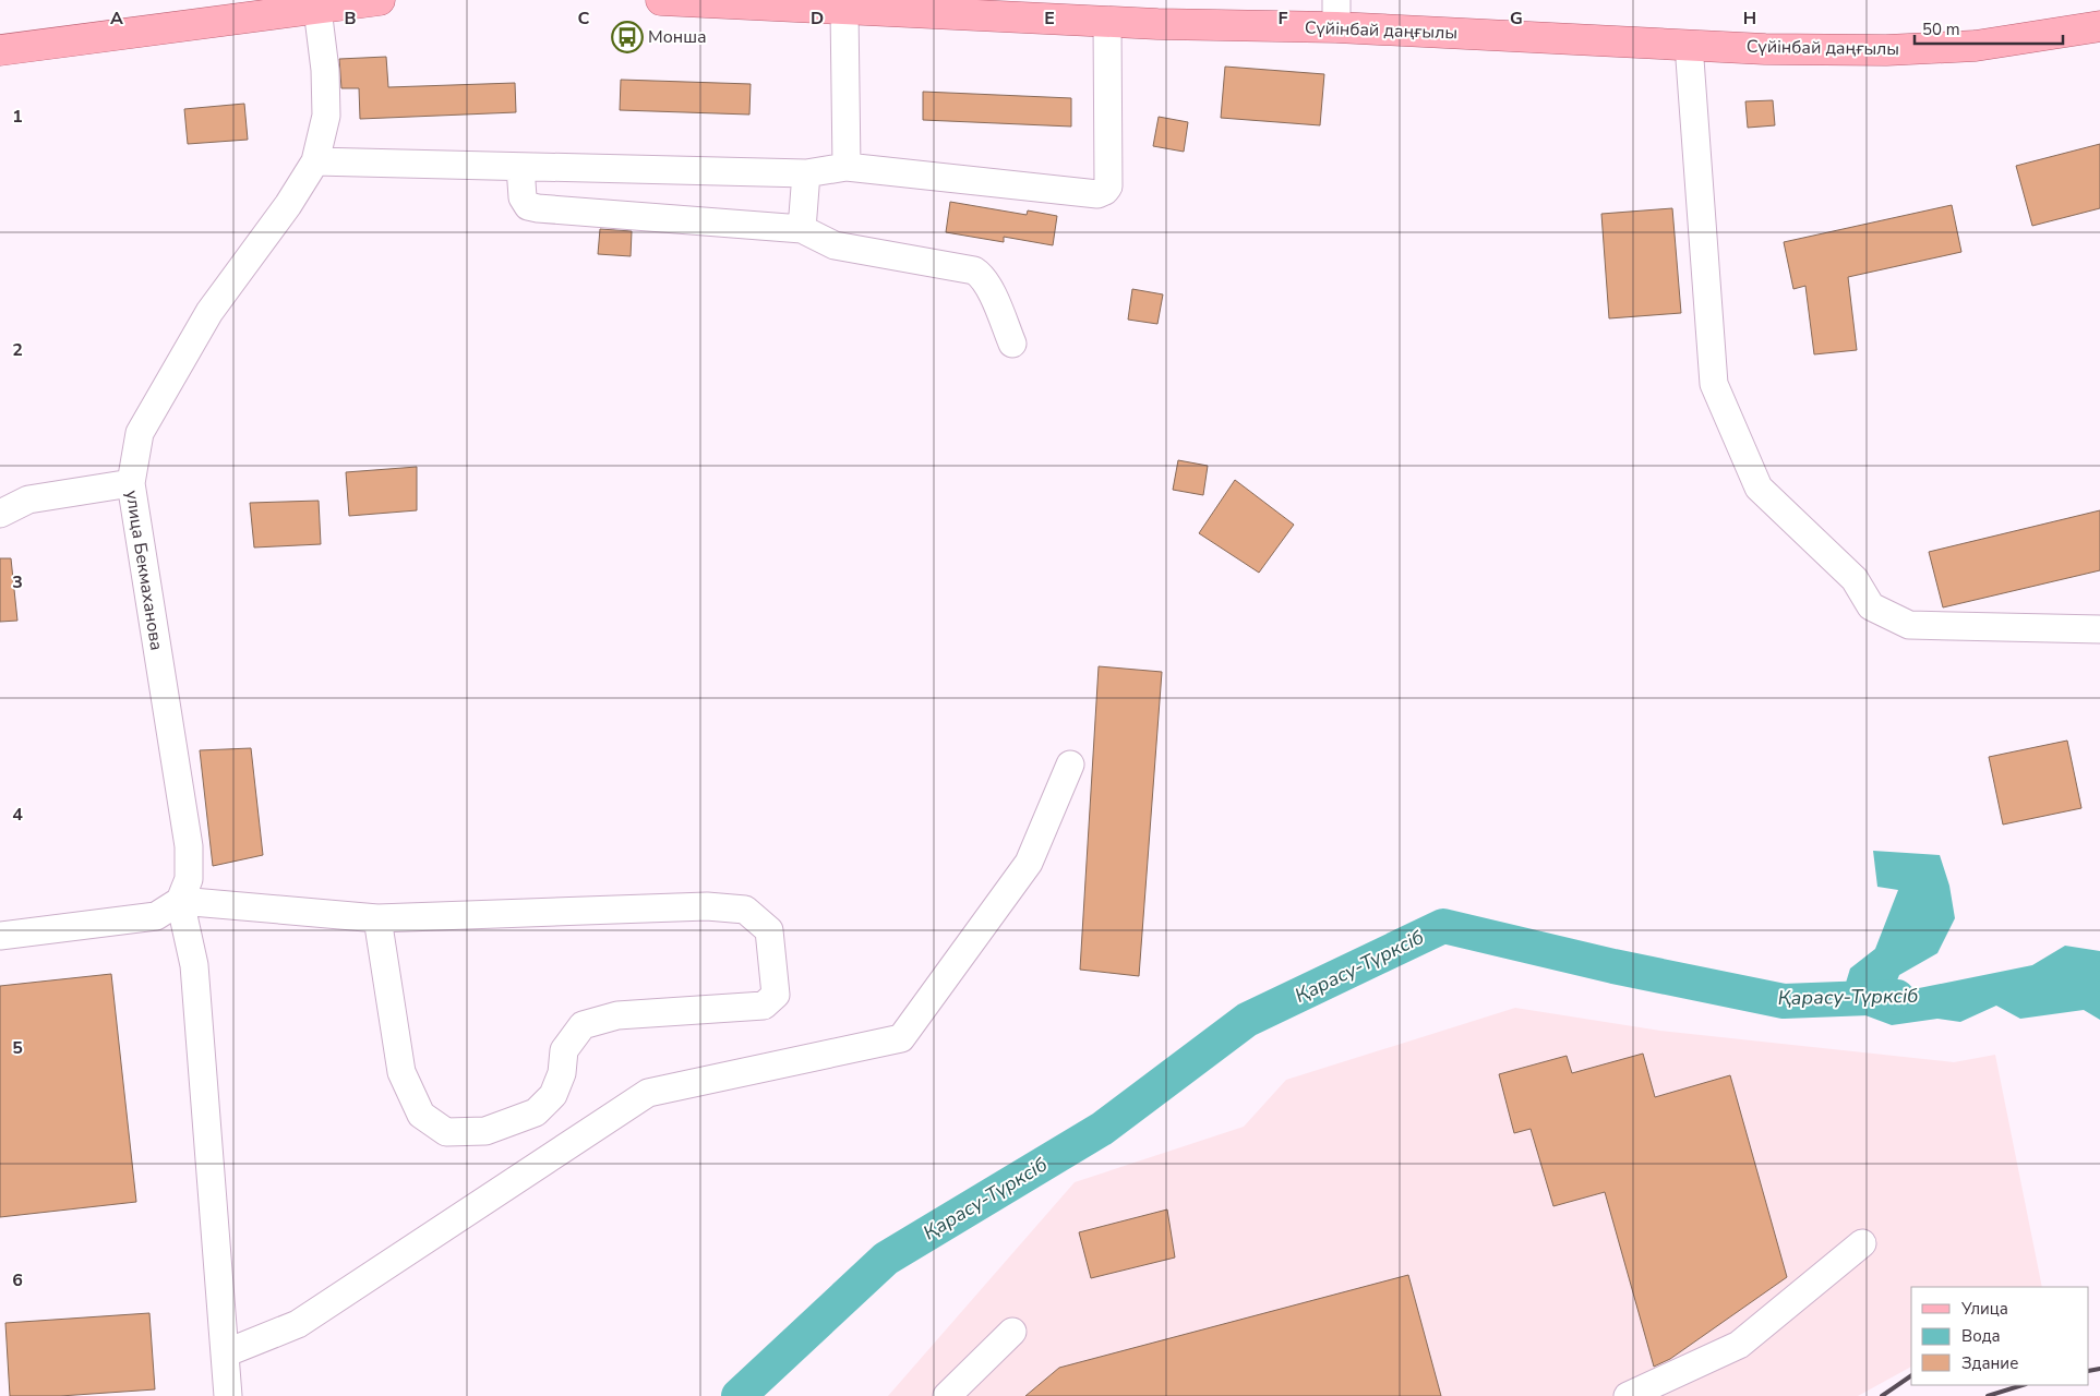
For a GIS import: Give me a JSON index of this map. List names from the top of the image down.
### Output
{
  "streets": {
    "main road": ["Сүйінбай даңғылы"],
    "street": ["улица Бекмаханова"]
  },
  "water": ["Қарасу-Түрксіб"],
  "places": {
    "bus stop": ["Монша"]
  },
  "legend": ["Улица", "Вода", "Здание"],
  "scale_bar": "50 m",
  "grid": {
    "columns": [
      "A",
      "B",
      "C",
      "D",
      "E",
      "F",
      "G",
      "H"
    ],
    "rows": [
      "1",
      "2",
      "3",
      "4",
      "5",
      "6"
    ]
  }
}
